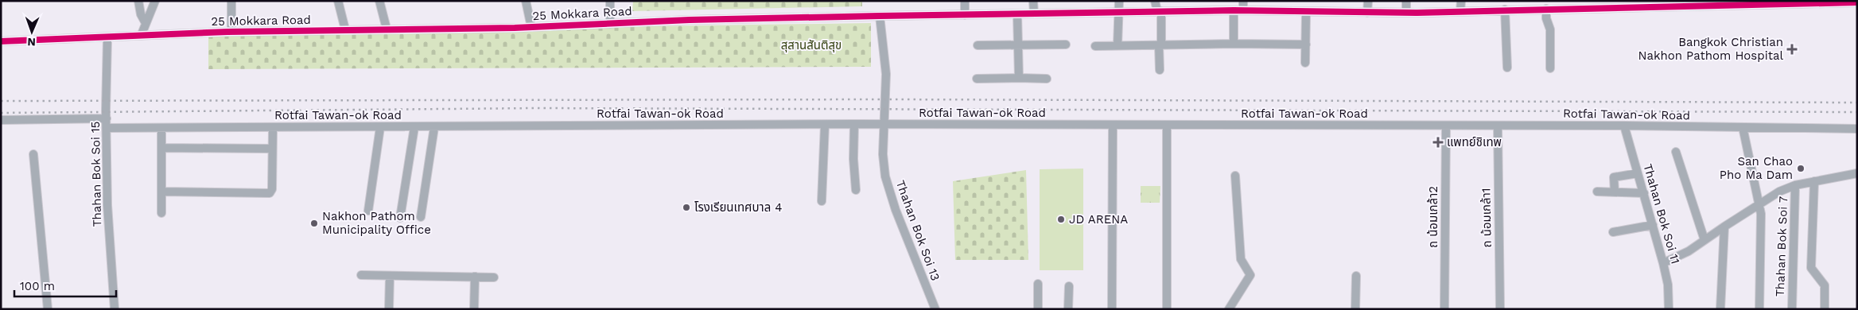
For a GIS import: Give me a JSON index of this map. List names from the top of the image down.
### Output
{
  "streets": {
    "street": [
      "25 Mokkara Road",
      "Rotfai Tawan-ok Road",
      "Thahan Bok Soi 15",
      "Thahan Bok Soi 11",
      "ถ น้อมเกล้า2",
      "ถ น้อมเกล้า1",
      "Thahan Bok Soi 13",
      "Thahan Bok Soi 7"
    ]
  },
  "crossings": [
    ["25 Mokkara Road", "Thahan Bok Soi 15"],
    ["25 Mokkara Road", "Thahan Bok Soi 13"],
    ["Rotfai Tawan-ok Road", "Thahan Bok Soi 15"],
    ["Rotfai Tawan-ok Road", "Thahan Bok Soi 11"],
    ["Rotfai Tawan-ok Road", "ถ น้อมเกล้า2"],
    ["Rotfai Tawan-ok Road", "ถ น้อมเกล้า1"],
    ["Rotfai Tawan-ok Road", "Thahan Bok Soi 13"]
  ],
  "parks": ["สุสานสันติสุข"],
  "places": {
    "health": ["Bangkok Christian Nakhon Pathom Hospital", "แพทย์ชิเทพ"],
    "other": [
      "San Chao Pho Ma Dam",
      "โรงเรียนเทศบาล 4",
      "JD ARENA",
      "Nakhon Pathom Municipality Office"
    ]
  },
  "scale_bar": "100 m",
  "north": "bottom"
}
